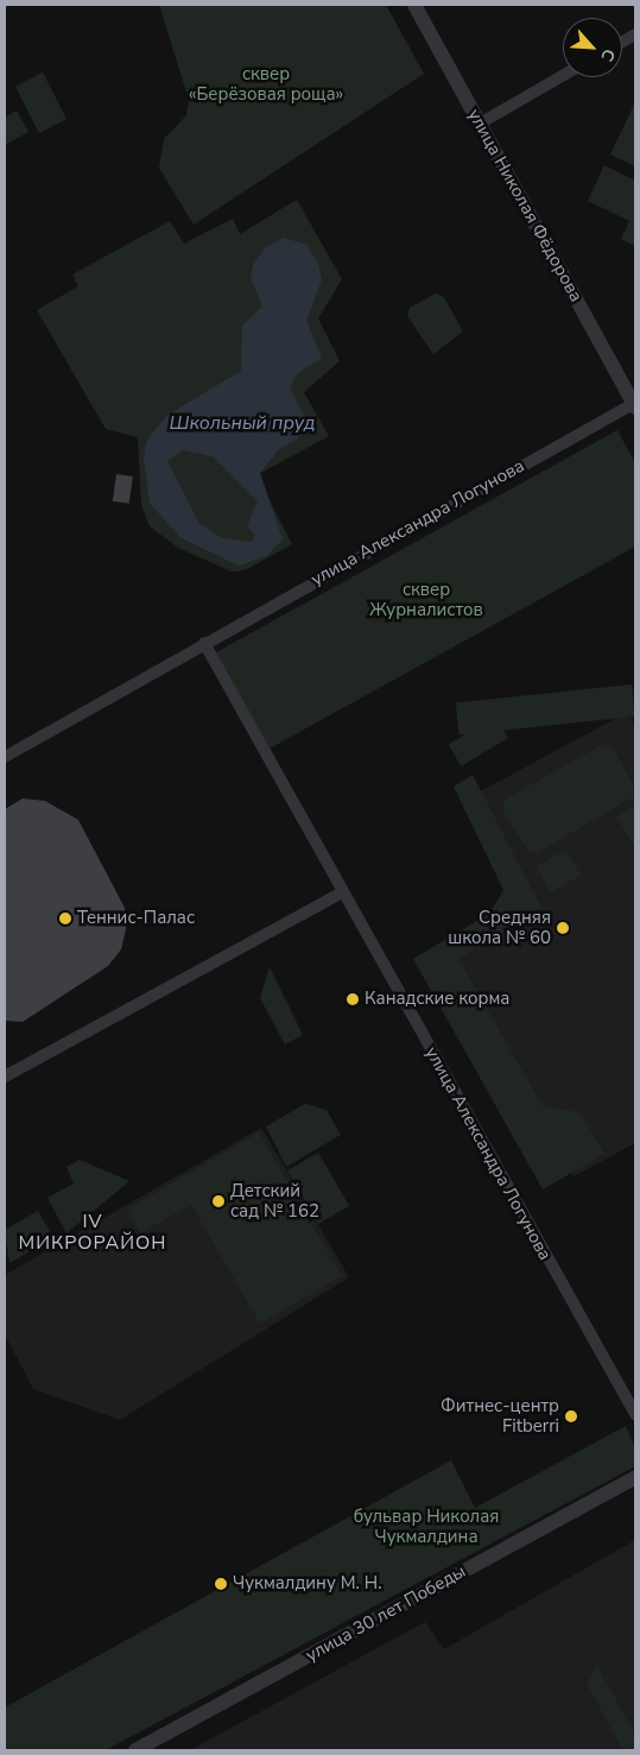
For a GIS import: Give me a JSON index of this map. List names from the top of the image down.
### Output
{
  "streets": {
    "street": ["улица Николая Фёдорова", "улица Александра Логунова", "улица 30 лет Победы"]
  },
  "crossings": [
    ["улица Николая Фёдорова", "улица Александра Логунова"]
  ],
  "districts": ["IV МИКРОРАЙОН"],
  "water": ["Школьный пруд"],
  "parks": ["сквер «Берёзовая роща»", "сквер Журналистов", "бульвар Николая Чукмалдина"],
  "places": [
    "Теннис-Палас",
    "Средняя школа № 60",
    "Канадские корма",
    "Детский сад № 162",
    "Фитнес-центр Fitberri",
    "Чукмалдину М. Н."
  ],
  "north": "bottom right"
}
